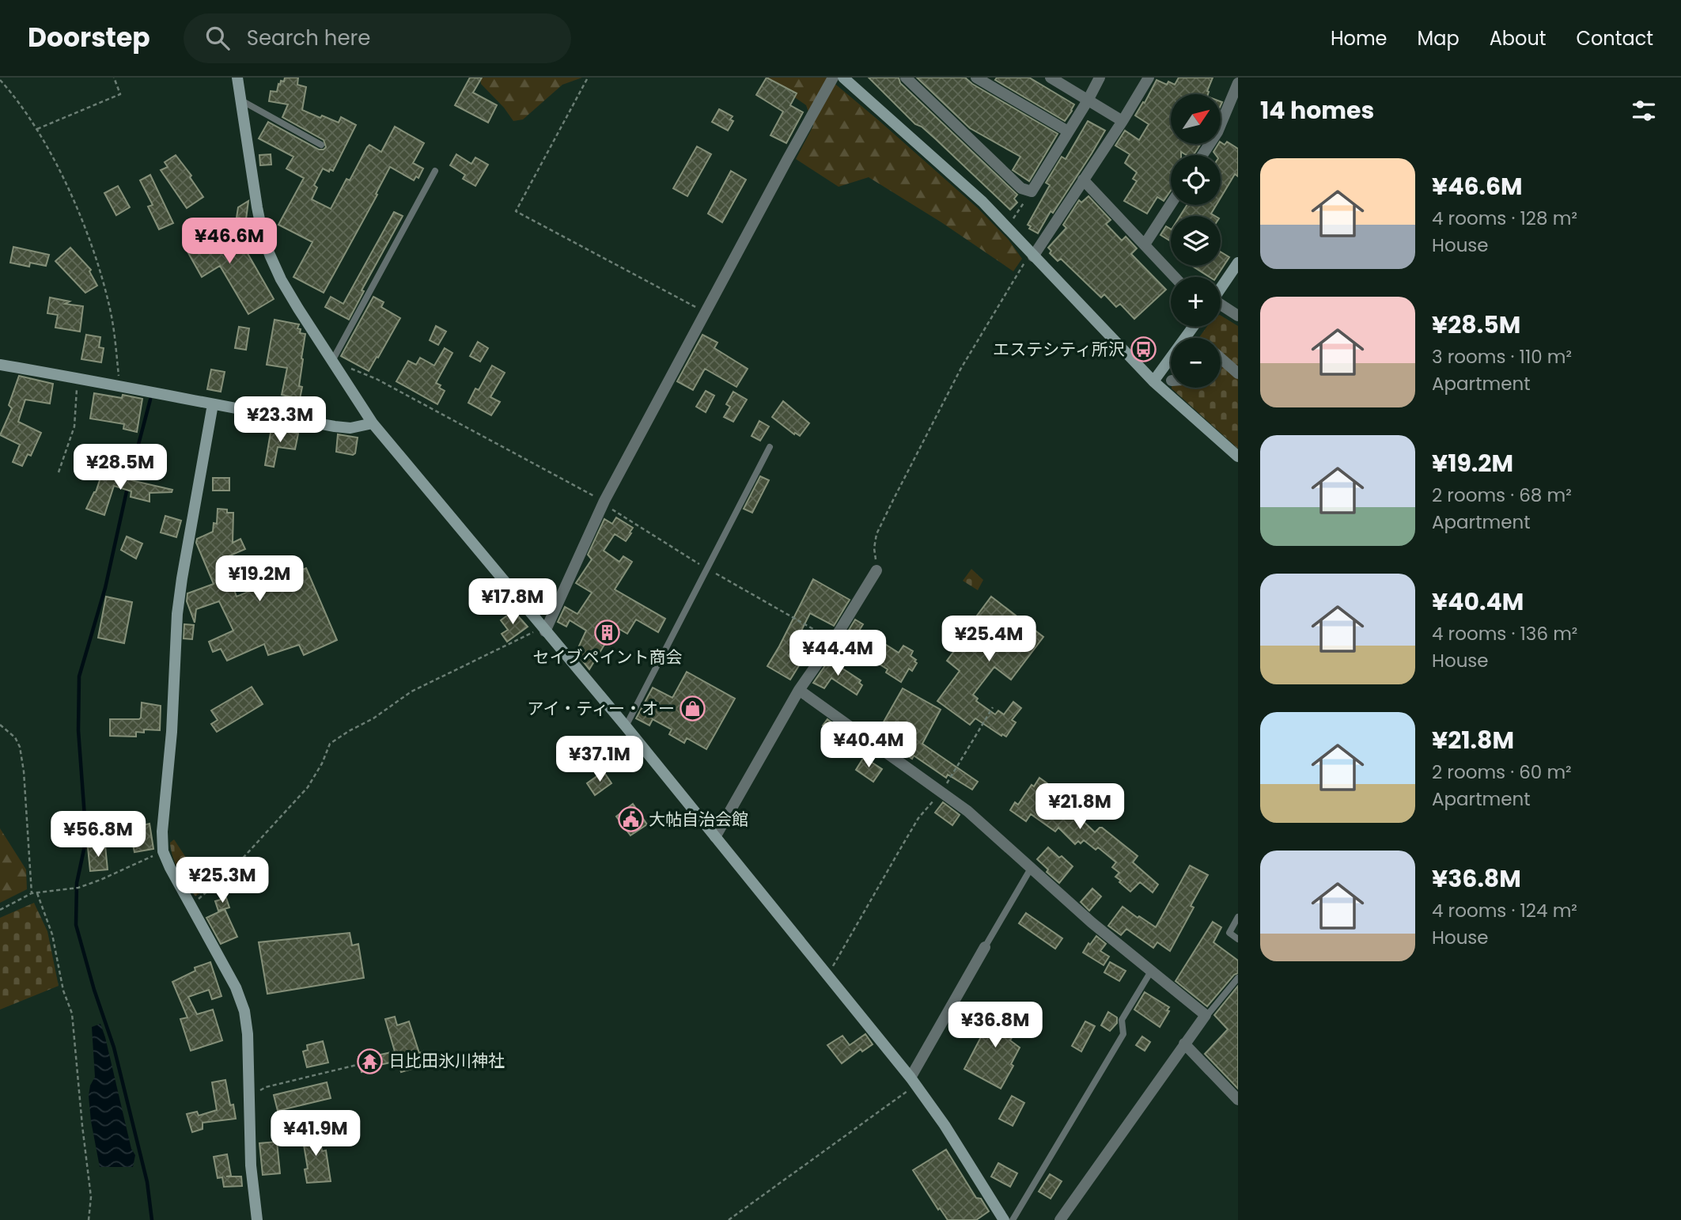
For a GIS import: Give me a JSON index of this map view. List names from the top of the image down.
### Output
{
  "places": {
    "bus stop": ["エステシティ所沢"],
    "building": ["セイブペイント商会"],
    "shop": ["アイ・ティー・オー"],
    "public building": ["大帖自治会館"],
    "temple": ["日比田氷川神社"]
  },
  "north": "top right",
  "page": {
    "header": "Doorstep",
    "search": "Search here",
    "nav": [
      "Home",
      "Map",
      "About",
      "Contact"
    ],
    "heading": "14 homes",
    "map_buttons": ["+", "−"],
    "list": [
      {
        "name": "¥46.6M",
        "note": "4 rooms · 128 m² · House"
      },
      {
        "name": "¥28.5M",
        "note": "3 rooms · 110 m² · Apartment"
      },
      {
        "name": "¥19.2M",
        "note": "2 rooms · 68 m² · Apartment"
      },
      {
        "name": "¥40.4M",
        "note": "4 rooms · 136 m² · House"
      },
      {
        "name": "¥21.8M",
        "note": "2 rooms · 60 m² · Apartment"
      },
      {
        "name": "¥36.8M",
        "note": "4 rooms · 124 m² · House"
      }
    ],
    "price": [
      "¥46.6M",
      "¥23.3M",
      "¥28.5M",
      "¥19.2M",
      "¥17.8M",
      "¥25.4M",
      "¥44.4M",
      "¥40.4M",
      "¥37.1M",
      "¥21.8M",
      "¥56.8M",
      "¥25.3M",
      "¥36.8M",
      "¥41.9M"
    ]
  }
}
